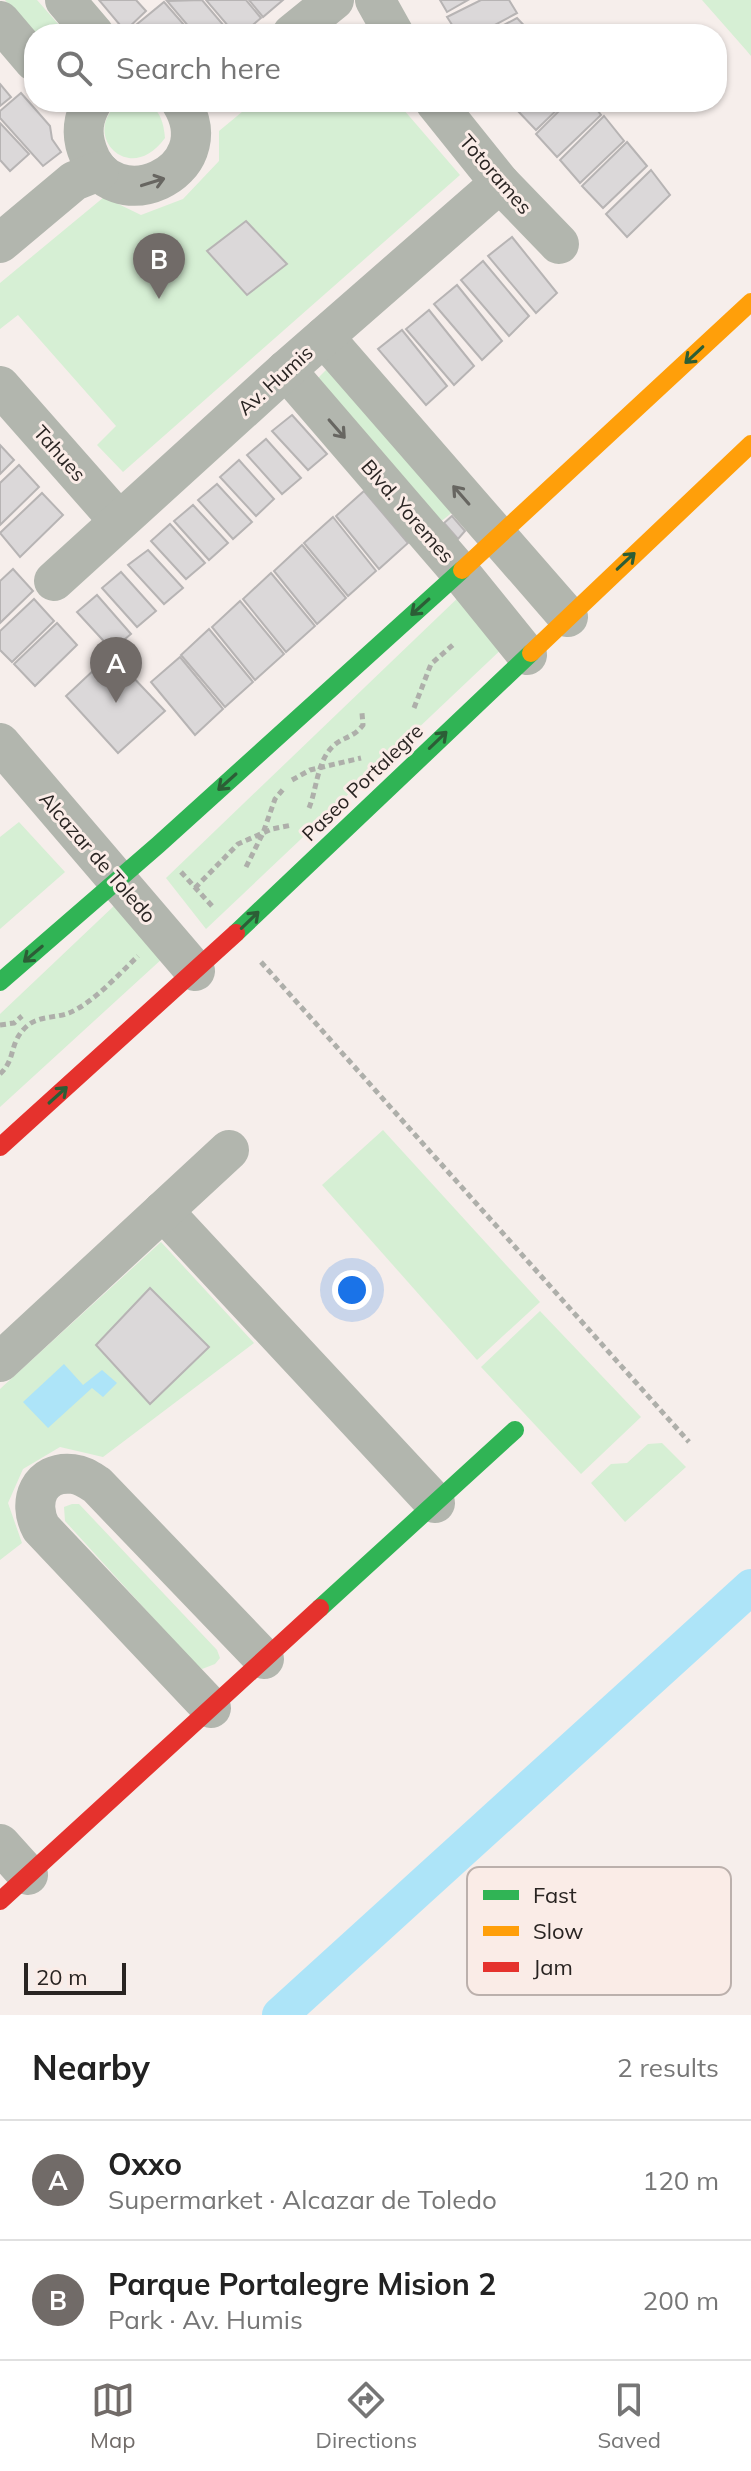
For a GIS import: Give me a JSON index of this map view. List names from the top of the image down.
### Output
{
  "streets": {
    "street": [
      "Totorames",
      "Av. Humis",
      "Tahues",
      "Blvd. Yoremes",
      "Paseo Portalegre",
      "Alcazar de Toledo"
    ]
  },
  "crossings": [
    ["Totorames", "Av. Humis"],
    ["Av. Humis", "Tahues"],
    ["Av. Humis", "Blvd. Yoremes"],
    ["Blvd. Yoremes", "Paseo Portalegre"],
    ["Paseo Portalegre", "Alcazar de Toledo"]
  ],
  "legend": ["Fast", "Slow", "Jam"],
  "scale_bar": "20 m",
  "page": {
    "search": "Search here",
    "pins": ["B", "A"],
    "scale": "20 m",
    "heading": ["Nearby", "2 results"],
    "list": [
      {
        "mark": "A",
        "name": "Oxxo",
        "note": "Supermarket · Alcazar de Toledo",
        "value": "120 m"
      },
      {
        "mark": "B",
        "name": "Parque Portalegre Mision 2",
        "note": "Park · Av. Humis",
        "value": "200 m"
      }
    ],
    "nav": ["Map", "Directions", "Saved"]
  }
}
